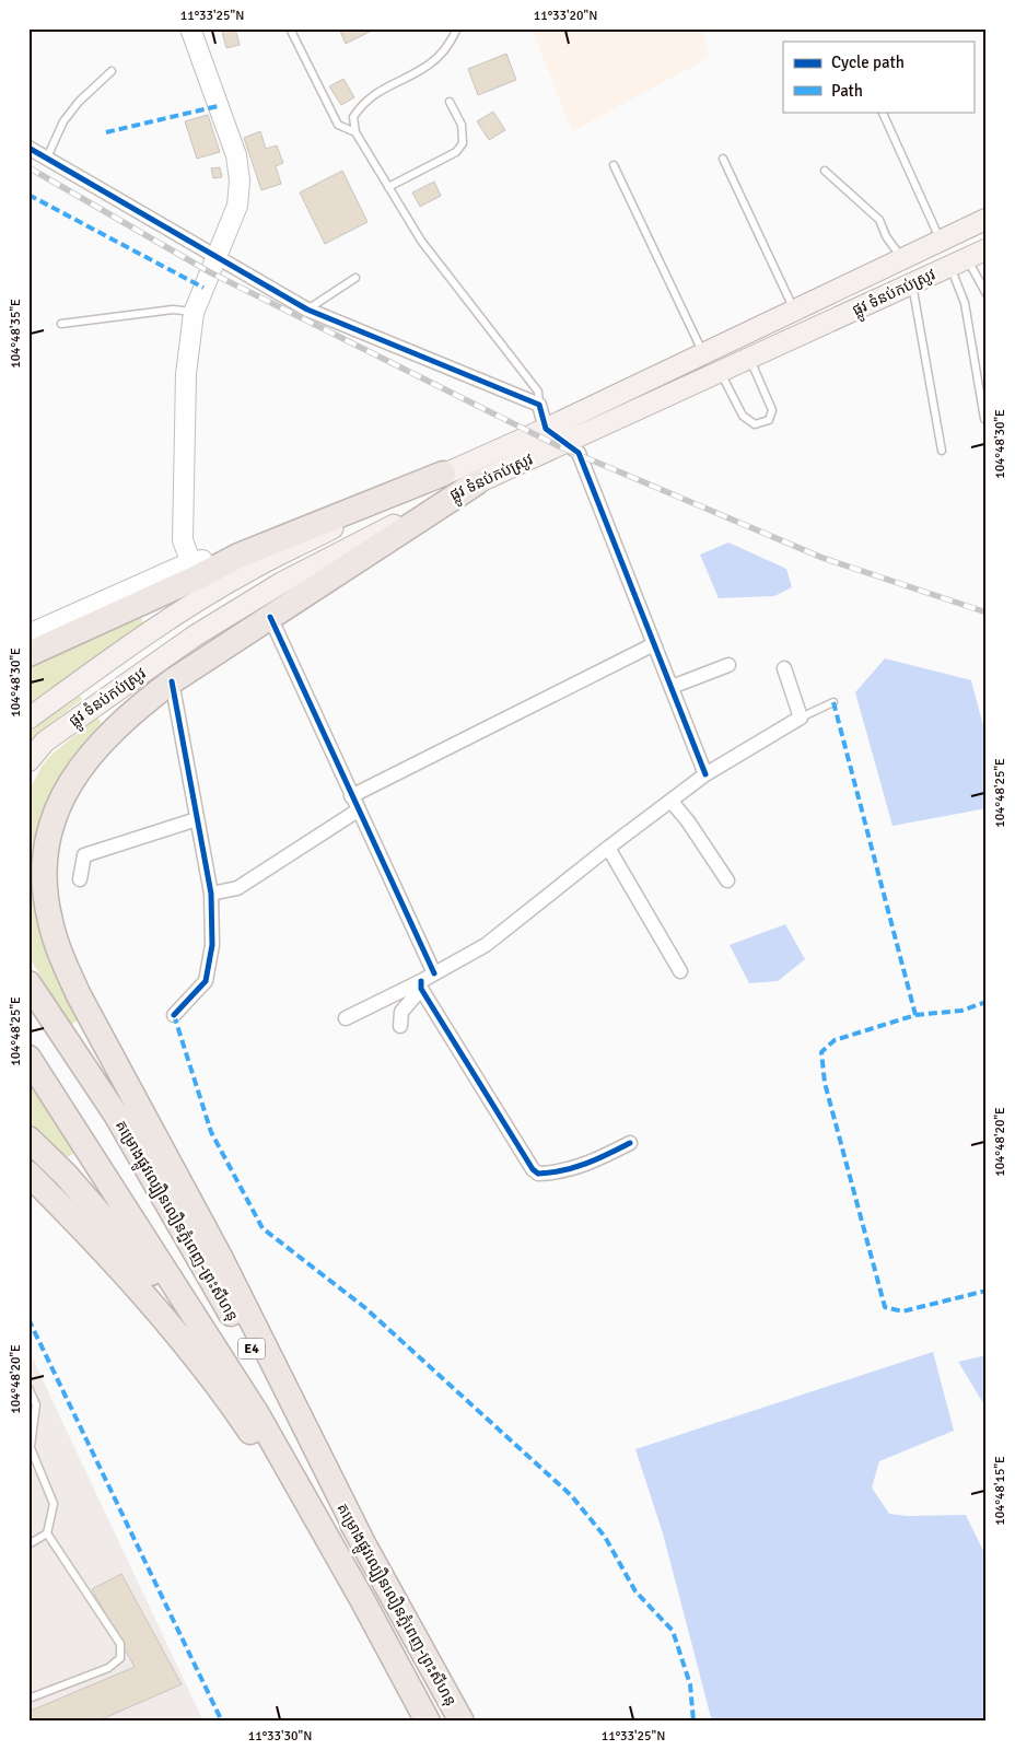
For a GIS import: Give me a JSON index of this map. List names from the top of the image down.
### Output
{
  "streets": {
    "highway": ["គម្រោងផ្លូវល្បឿនលឿនភ្នំពេញ-ព្រះសីហនុ", "E4"],
    "main road": ["ផ្លូវ ទំនប់កប់ស្រូវ"]
  },
  "legend": ["Cycle path", "Path"],
  "coordinates": [
    "11°33'25\"N",
    "11°33'20\"N",
    "104°48'35\"E",
    "104°48'30\"E",
    "104°48'25\"E",
    "104°48'20\"E",
    "104°48'15\"E",
    "11°33'30\"N"
  ]
}
